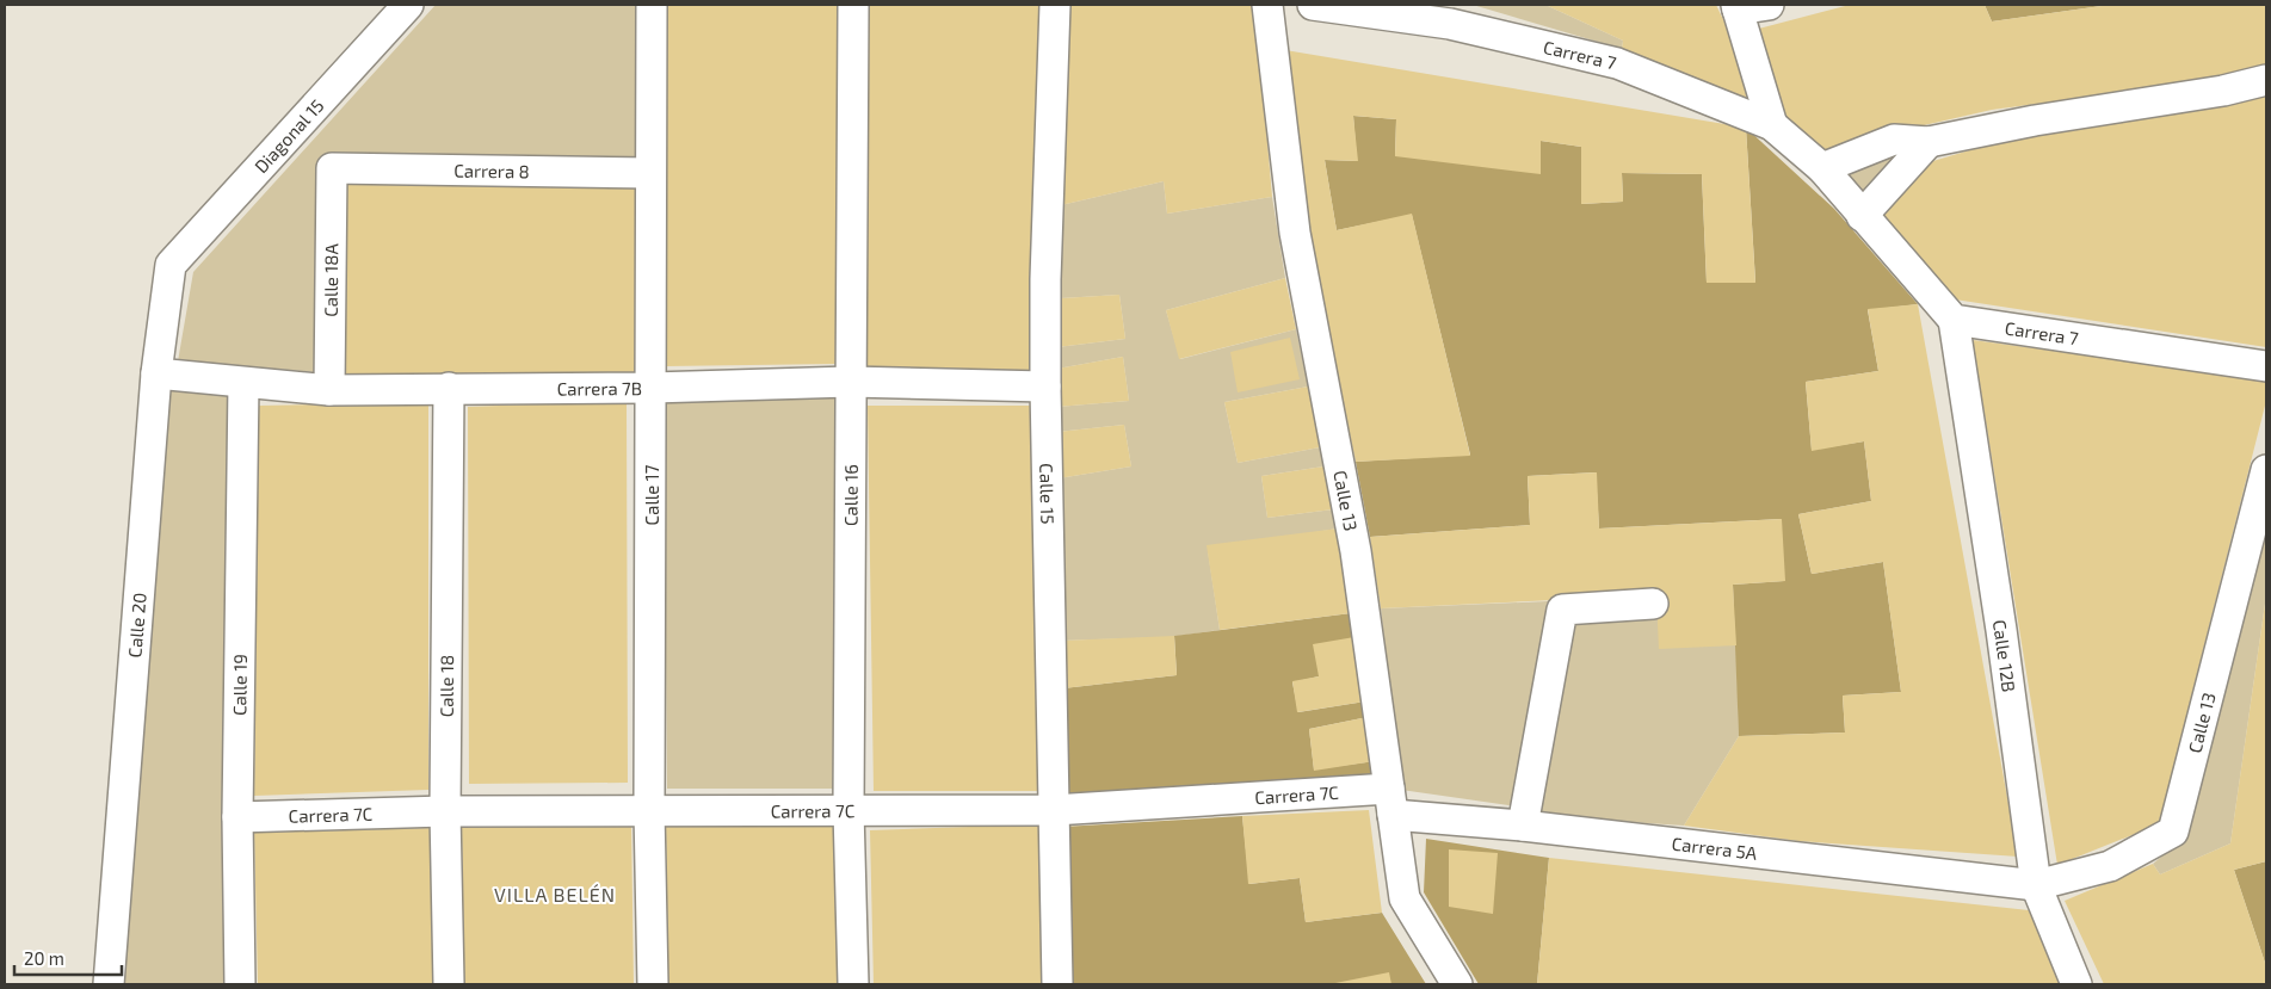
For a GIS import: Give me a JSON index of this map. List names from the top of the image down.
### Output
{
  "streets": {
    "street": [
      "Carrera 7",
      "Diagonal 15",
      "Carrera 8",
      "Calle 18A",
      "Carrera 7B",
      "Calle 15",
      "Calle 17",
      "Calle 16",
      "Calle 13",
      "Calle 20",
      "Calle 12B",
      "Calle 19",
      "Calle 18",
      "Carrera 7C",
      "Carrera 5A"
    ]
  },
  "crossings": [
    ["Carrera 7", "Calle 12B"],
    ["Diagonal 15", "Calle 20"],
    ["Carrera 8", "Calle 18A"],
    ["Carrera 8", "Calle 17"],
    ["Calle 18A", "Carrera 7B"],
    ["Carrera 7B", "Calle 15"],
    ["Carrera 7B", "Calle 17"],
    ["Carrera 7B", "Calle 16"],
    ["Carrera 7B", "Calle 20"],
    ["Carrera 7B", "Calle 19"],
    ["Carrera 7B", "Calle 18"],
    ["Calle 15", "Carrera 7C"],
    ["Calle 17", "Carrera 7C"],
    ["Calle 16", "Carrera 7C"],
    ["Calle 13", "Calle 12B"],
    ["Calle 13", "Carrera 7C"],
    ["Calle 13", "Carrera 5A"],
    ["Calle 12B", "Carrera 5A"],
    ["Calle 19", "Carrera 7C"],
    ["Calle 18", "Carrera 7C"],
    ["Carrera 7C", "Carrera 5A"]
  ],
  "districts": ["VILLA BELÉN"],
  "scale_bar": "20 m"
}
